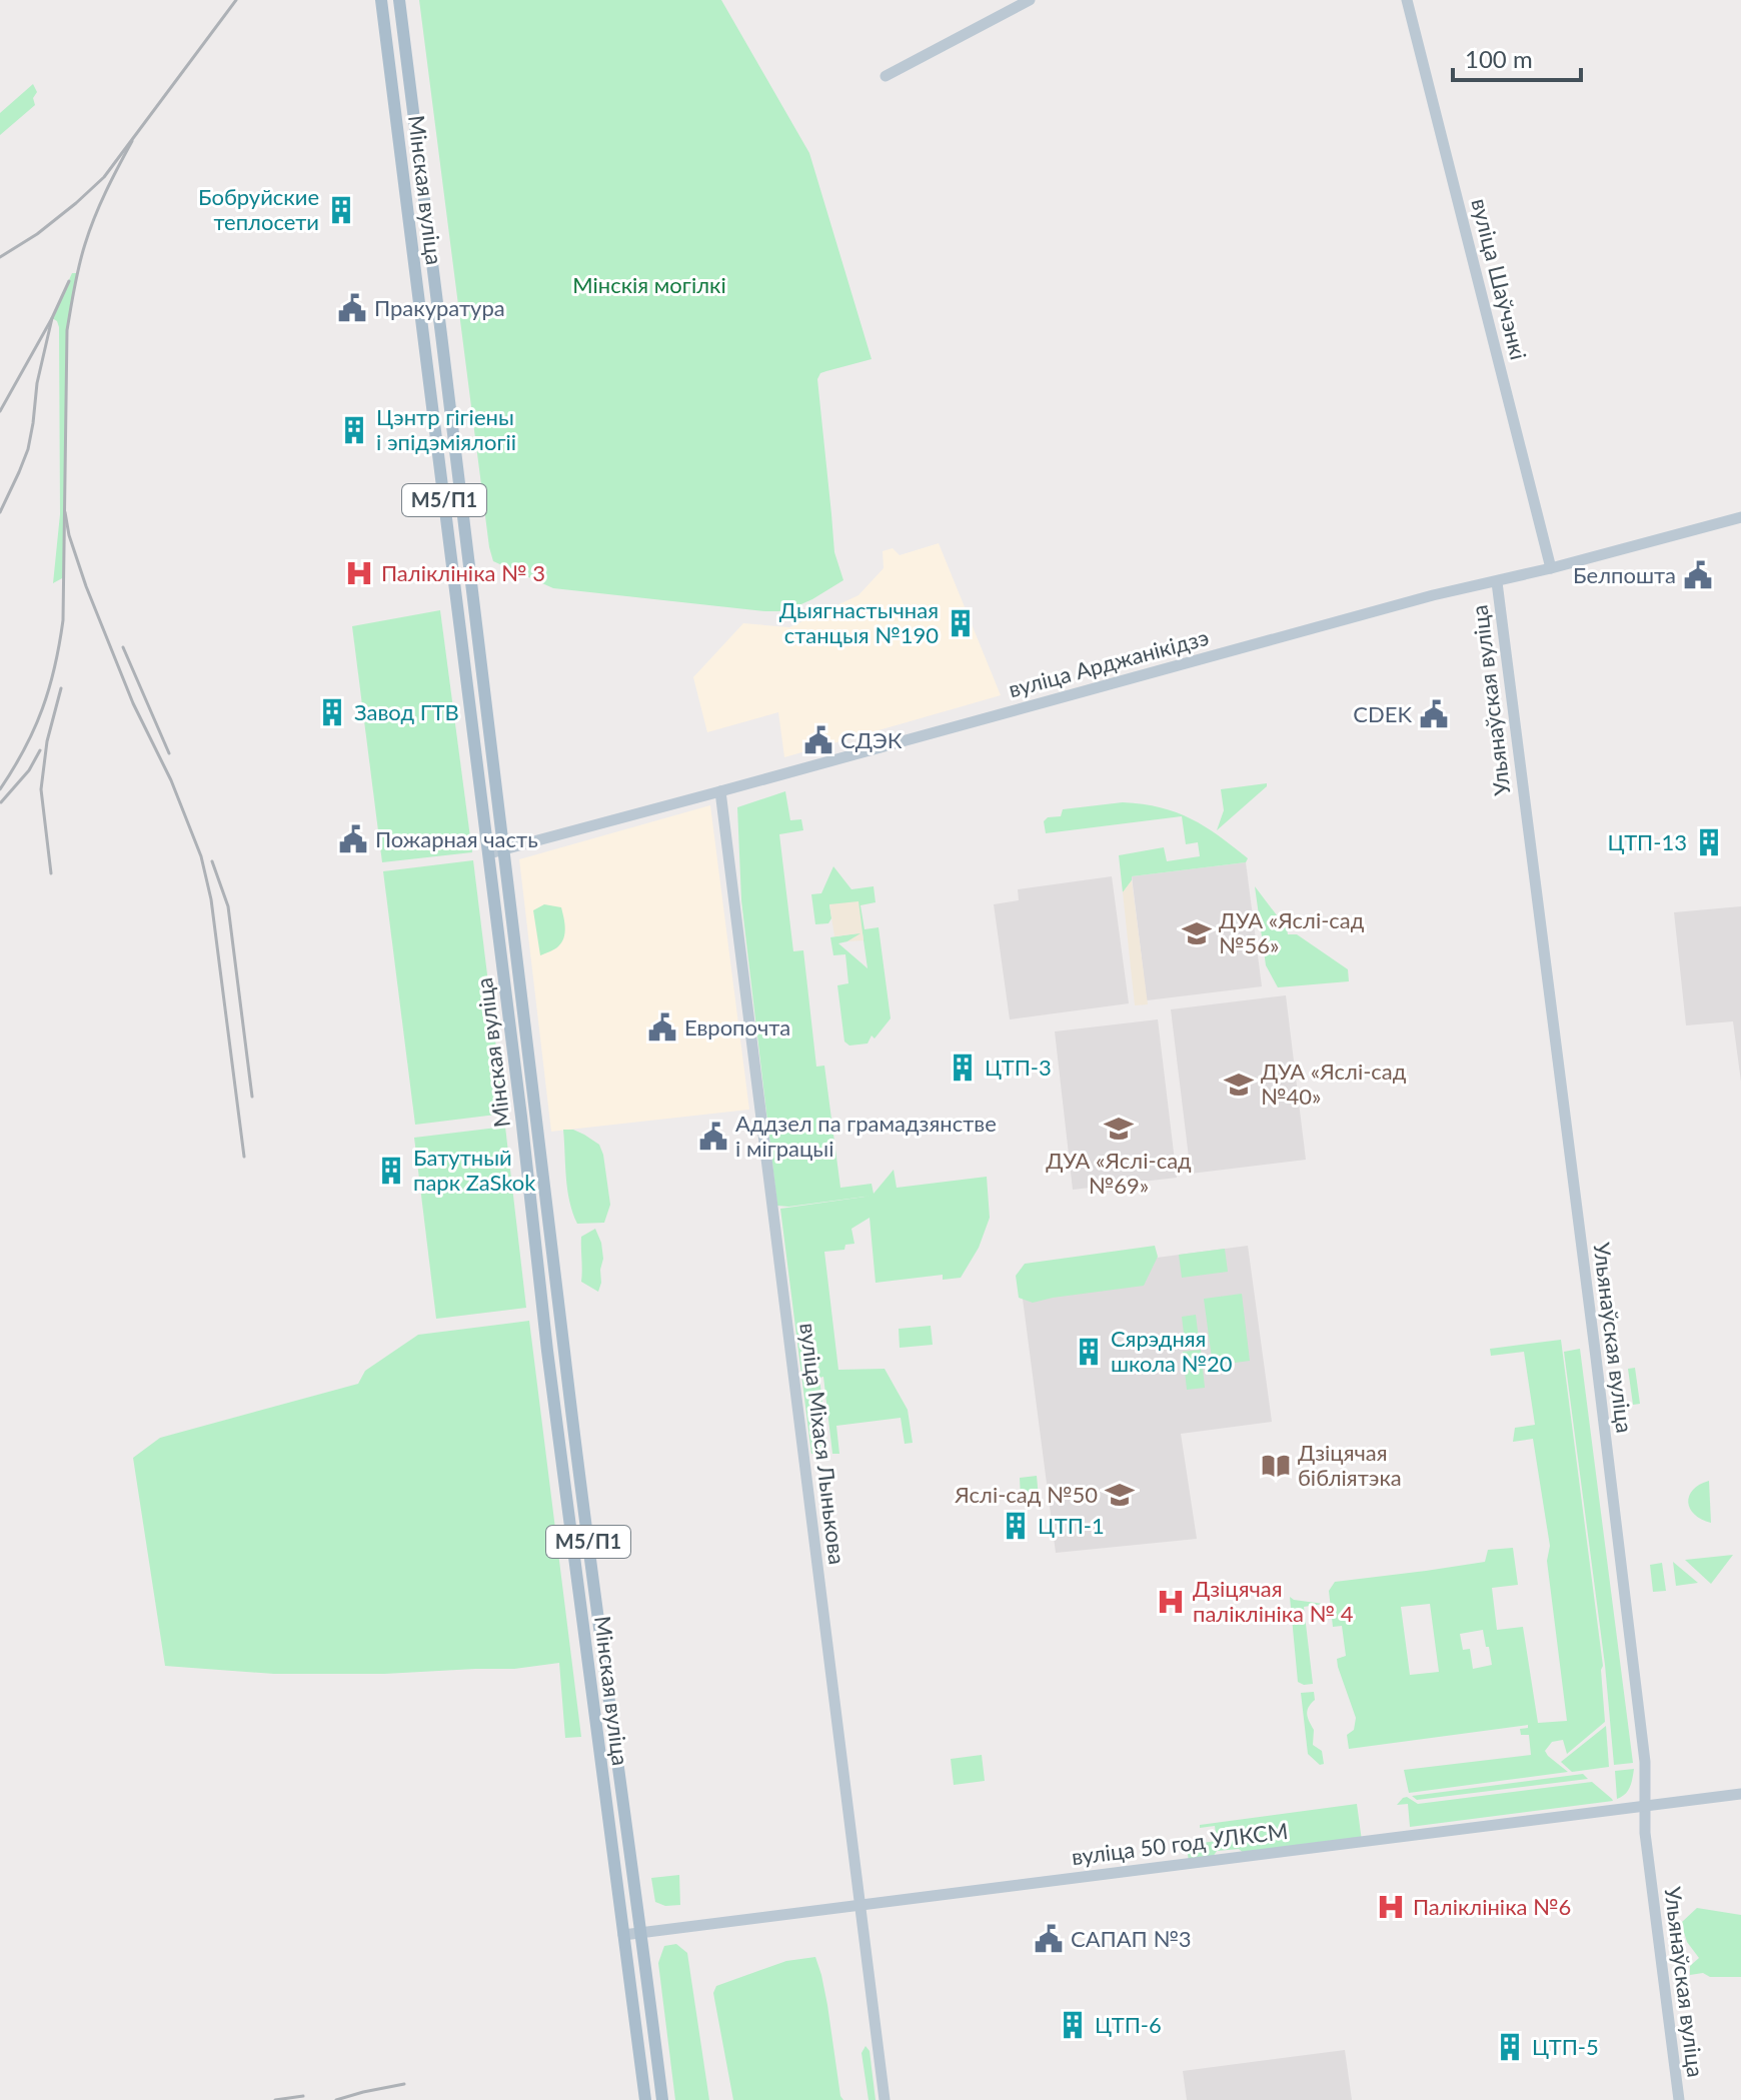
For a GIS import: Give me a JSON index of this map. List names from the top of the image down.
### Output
{
  "streets": {
    "main road": [
      "Мінская вуліца",
      "вуліца Шаўчэнкі",
      "М5/П1",
      "вуліца Арджанікідзэ",
      "Ульянаўская вуліца",
      "вуліца Міхася Лынькова",
      "вуліца 50 год УЛКСМ"
    ]
  },
  "crossings": [
    ["Мінская вуліца", "вуліца Арджанікідзэ"],
    ["Мінская вуліца", "вуліца 50 год УЛКСМ"],
    ["вуліца Шаўчэнкі", "вуліца Арджанікідзэ"],
    ["вуліца Арджанікідзэ", "Ульянаўская вуліца"],
    ["вуліца Арджанікідзэ", "вуліца Міхася Лынькова"],
    ["Ульянаўская вуліца", "вуліца 50 год УЛКСМ"],
    ["вуліца Міхася Лынькова", "вуліца 50 год УЛКСМ"]
  ],
  "parks": ["Мінскія могілкі"],
  "places": {
    "building": [
      "Бобруйские теплосети",
      "Цэнтр гігіены і эпідэміялогіі",
      "Дыягнастычная станцыя №190",
      "Завод ГТВ",
      "ЦТП-13",
      "ЦТП-3",
      "Батутный парк ZaSkok",
      "Сярэдняя школа №20",
      "ЦТП-1",
      "ЦТП-6",
      "ЦТП-5"
    ],
    "public building": [
      "Пракуратура",
      "Белпошта",
      "CDEK",
      "СДЭК",
      "Пожарная часть",
      "Европочта",
      "Аддзел па грамадзянстве і міграцыі",
      "САПАП №3"
    ],
    "hospital": ["Паліклініка № 3", "Дзіцячая паліклініка № 4", "Паліклініка №6"],
    "school or university": [
      "ДУА «Яслі-сад №56»",
      "ДУА «Яслі-сад №40»",
      "ДУА «Яслі-сад №69»",
      "Яслі-сад №50"
    ],
    "library": ["Дзіцячая бібліятэка"]
  },
  "scale_bar": "100 m"
}
